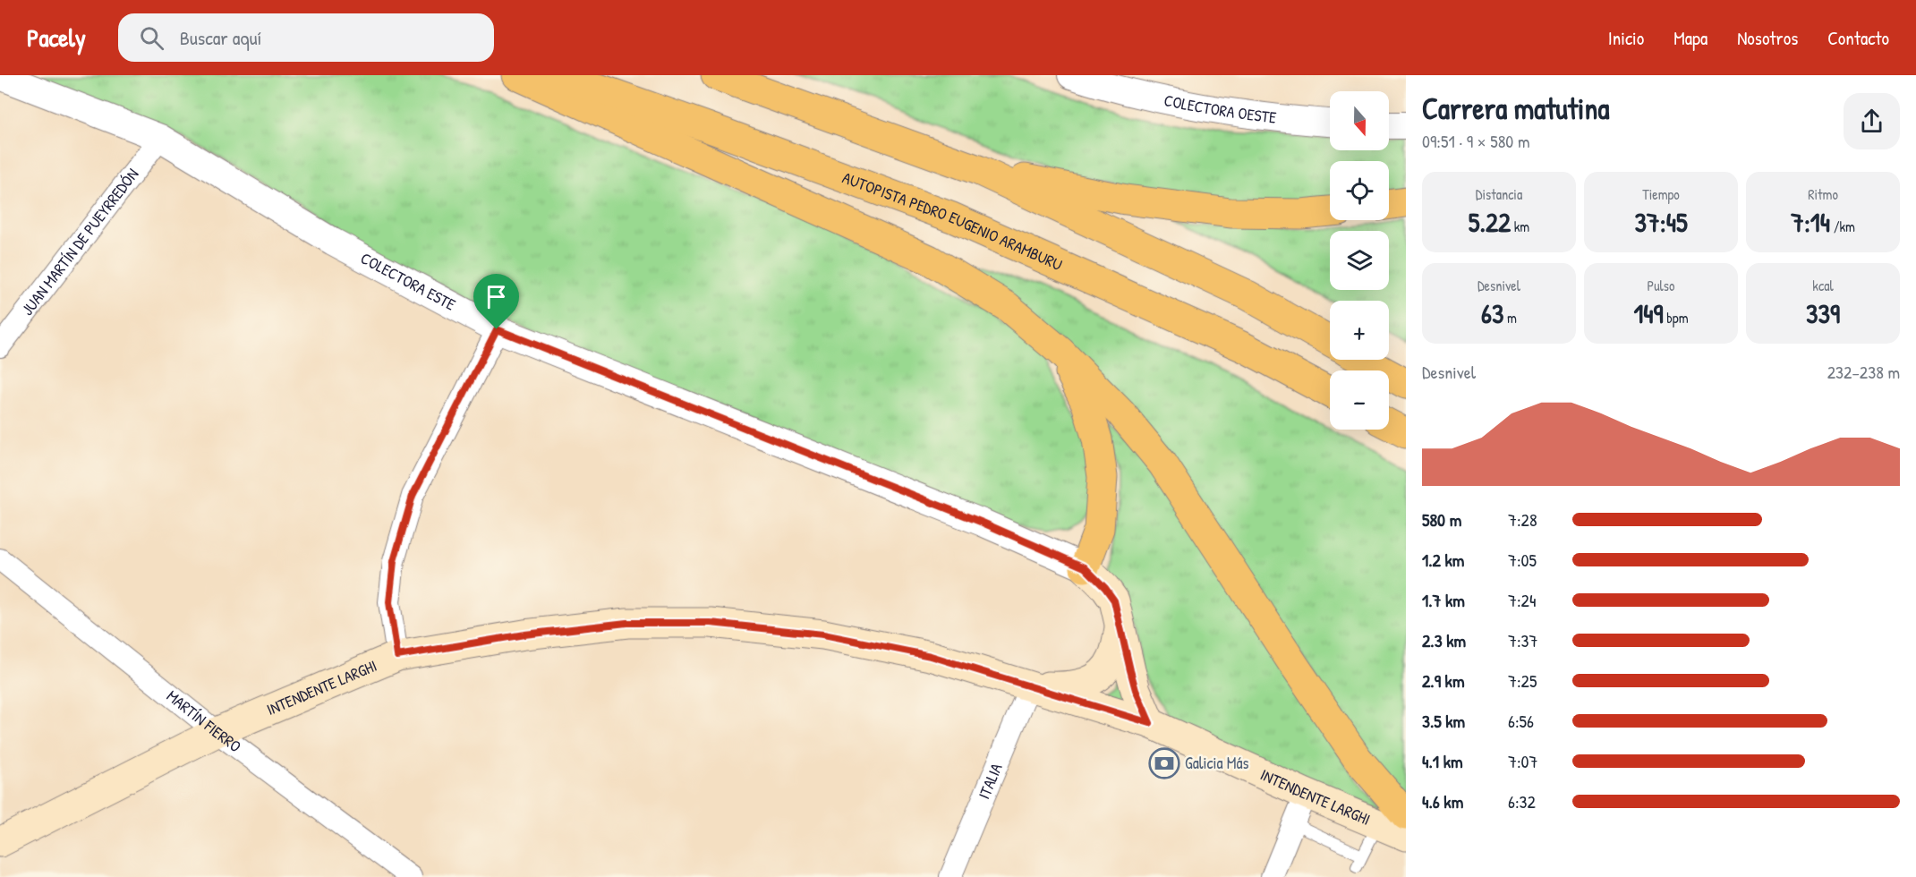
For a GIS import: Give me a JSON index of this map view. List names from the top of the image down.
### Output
{
  "streets": {
    "highway": ["AUTOPISTA PEDRO EUGENIO ARAMBURU"],
    "main road": ["COLECTORA ESTE", "INTENDENTE LARGHI"],
    "street": [
      "COLECTORA OESTE",
      "JUAN MARTÍN DE PUEYRREDÓN",
      "MARTÍN FIERRO",
      "ITALIA"
    ]
  },
  "crossings": [
    ["JUAN MARTÍN DE PUEYRREDÓN", "COLECTORA ESTE"],
    ["COLECTORA ESTE", "INTENDENTE LARGHI"],
    ["INTENDENTE LARGHI", "MARTÍN FIERRO"],
    ["INTENDENTE LARGHI", "ITALIA"]
  ],
  "places": {
    "bank": ["Galicia Más"]
  },
  "north": "bottom",
  "page": {
    "header": "Pacely",
    "search": "Buscar aquí",
    "nav": [
      "Inicio",
      "Mapa",
      "Nosotros",
      "Contacto"
    ],
    "heading": ["Carrera matutina", "09:51 · 9 × 580 m"],
    "map_buttons": ["+", "−"],
    "stats": [
      ["Distancia", "5.22 km"],
      ["Tiempo", "37:45"],
      ["Ritmo", "7:14 /km"],
      ["Desnivel", "63 m"],
      ["Pulso", "149 bpm"],
      ["kcal", "339"]
    ],
    "chart": ["Desnivel", "232–238 m"],
    "list": [
      {
        "name": "580 m",
        "note": "7:28"
      },
      {
        "name": "1.2 km",
        "note": "7:05"
      },
      {
        "name": "1.7 km",
        "note": "7:24"
      },
      {
        "name": "2.3 km",
        "note": "7:37"
      },
      {
        "name": "2.9 km",
        "note": "7:25"
      },
      {
        "name": "3.5 km",
        "note": "6:56"
      },
      {
        "name": "4.1 km",
        "note": "7:07"
      },
      {
        "name": "4.6 km",
        "note": "6:32"
      }
    ]
  }
}
